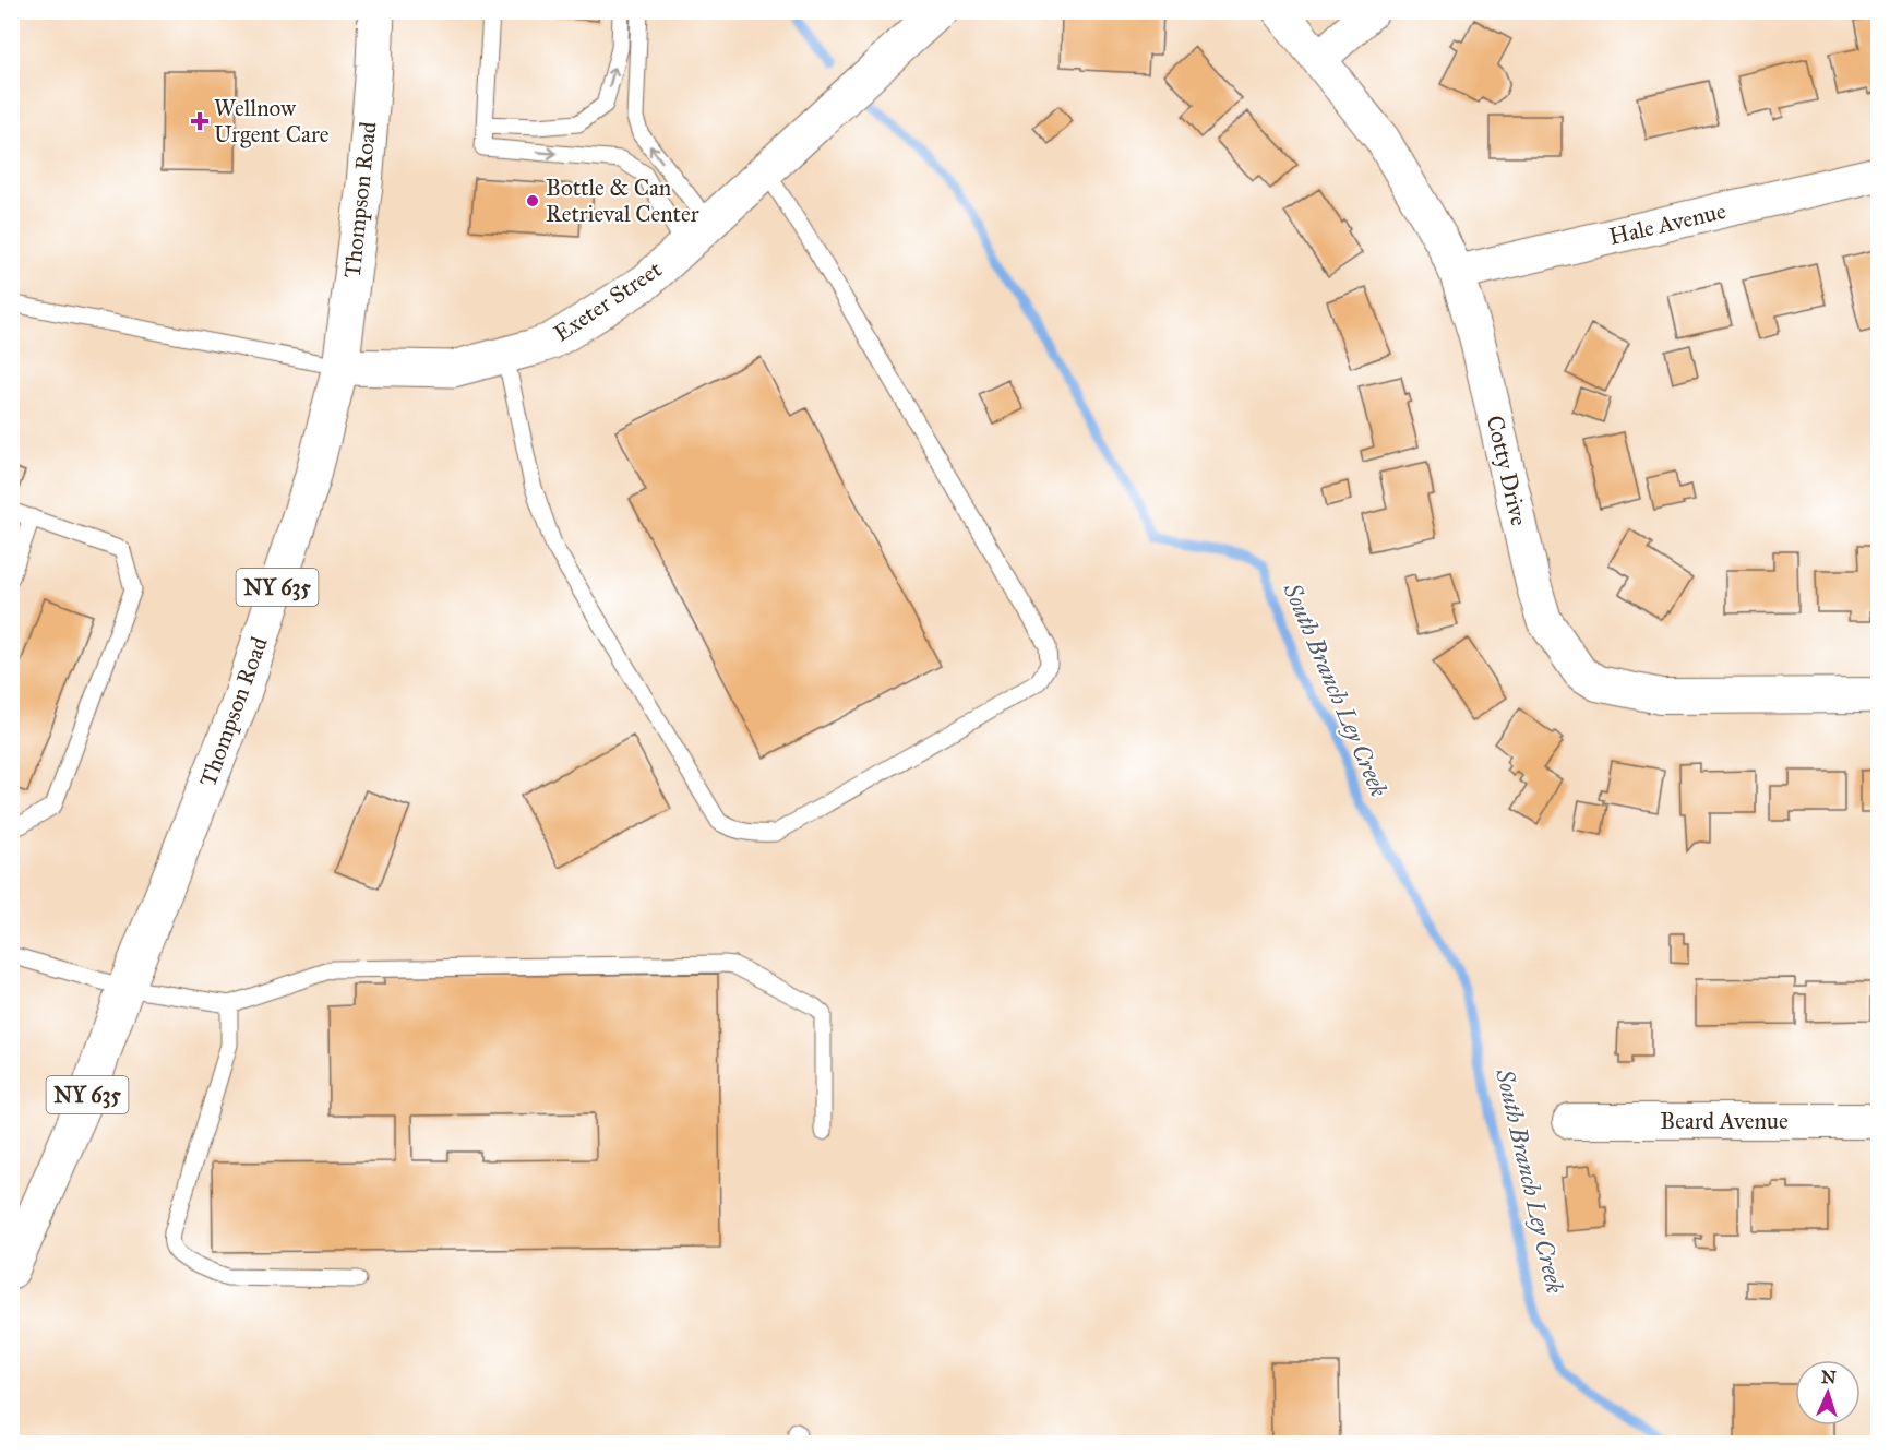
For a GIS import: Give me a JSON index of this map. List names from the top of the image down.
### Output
{
  "streets": {
    "main road": ["Thompson Road", "Exeter Street", "NY 635"],
    "street": ["Hale Avenue", "Cotty Drive", "Beard Avenue"]
  },
  "crossings": [
    ["Thompson Road", "Exeter Street"],
    ["Hale Avenue", "Cotty Drive"]
  ],
  "water": ["South Branch Ley Creek"],
  "places": {
    "health": ["Wellnow Urgent Care"],
    "other": ["Bottle & Can Retrieval Center"]
  },
  "north": "top"
}
